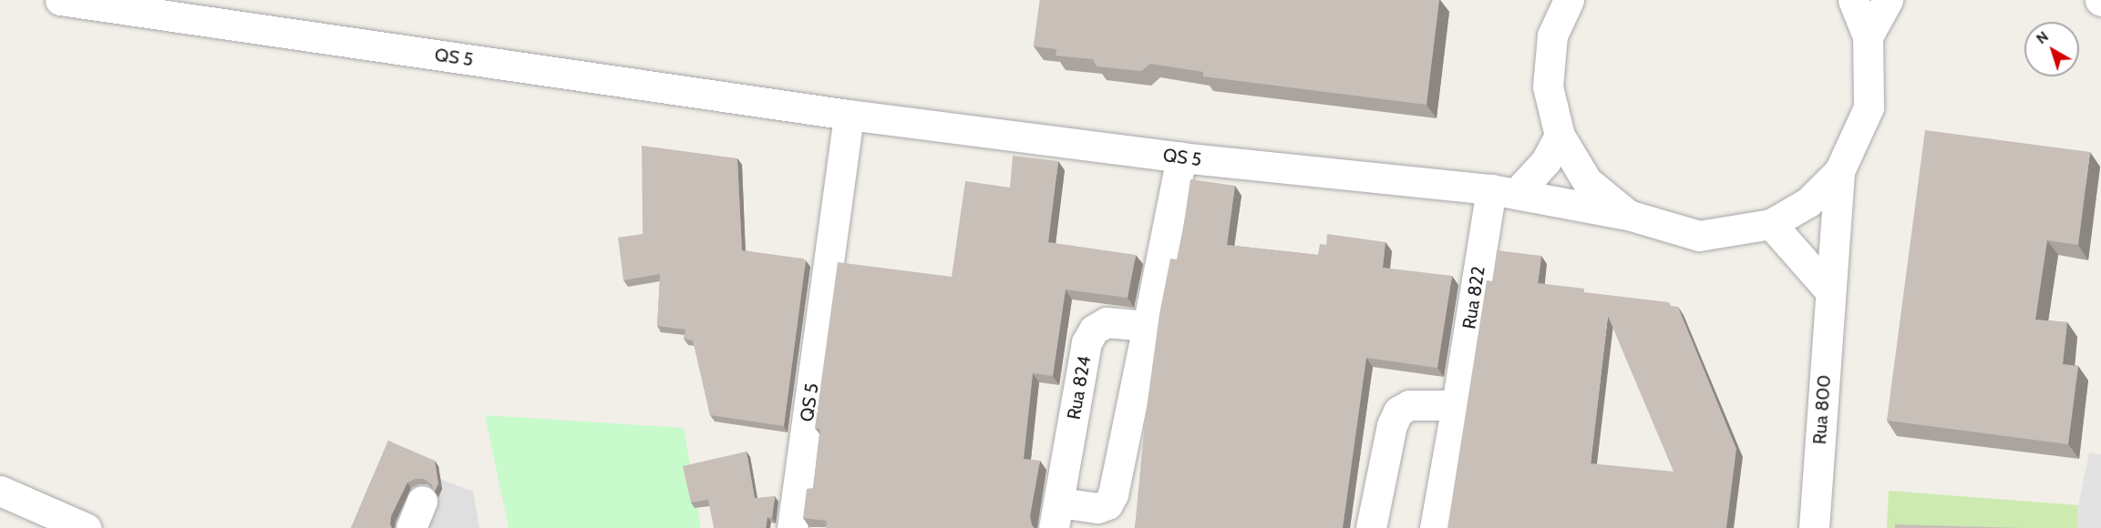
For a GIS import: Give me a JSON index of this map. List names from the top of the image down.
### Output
{
  "streets": {
    "street": [
      "QS 5",
      "Rua 822",
      "Rua 824",
      "Rua 800"
    ]
  },
  "crossings": [
    ["QS 5", "Rua 822"],
    ["QS 5", "Rua 824"]
  ],
  "north": "top left"
}
